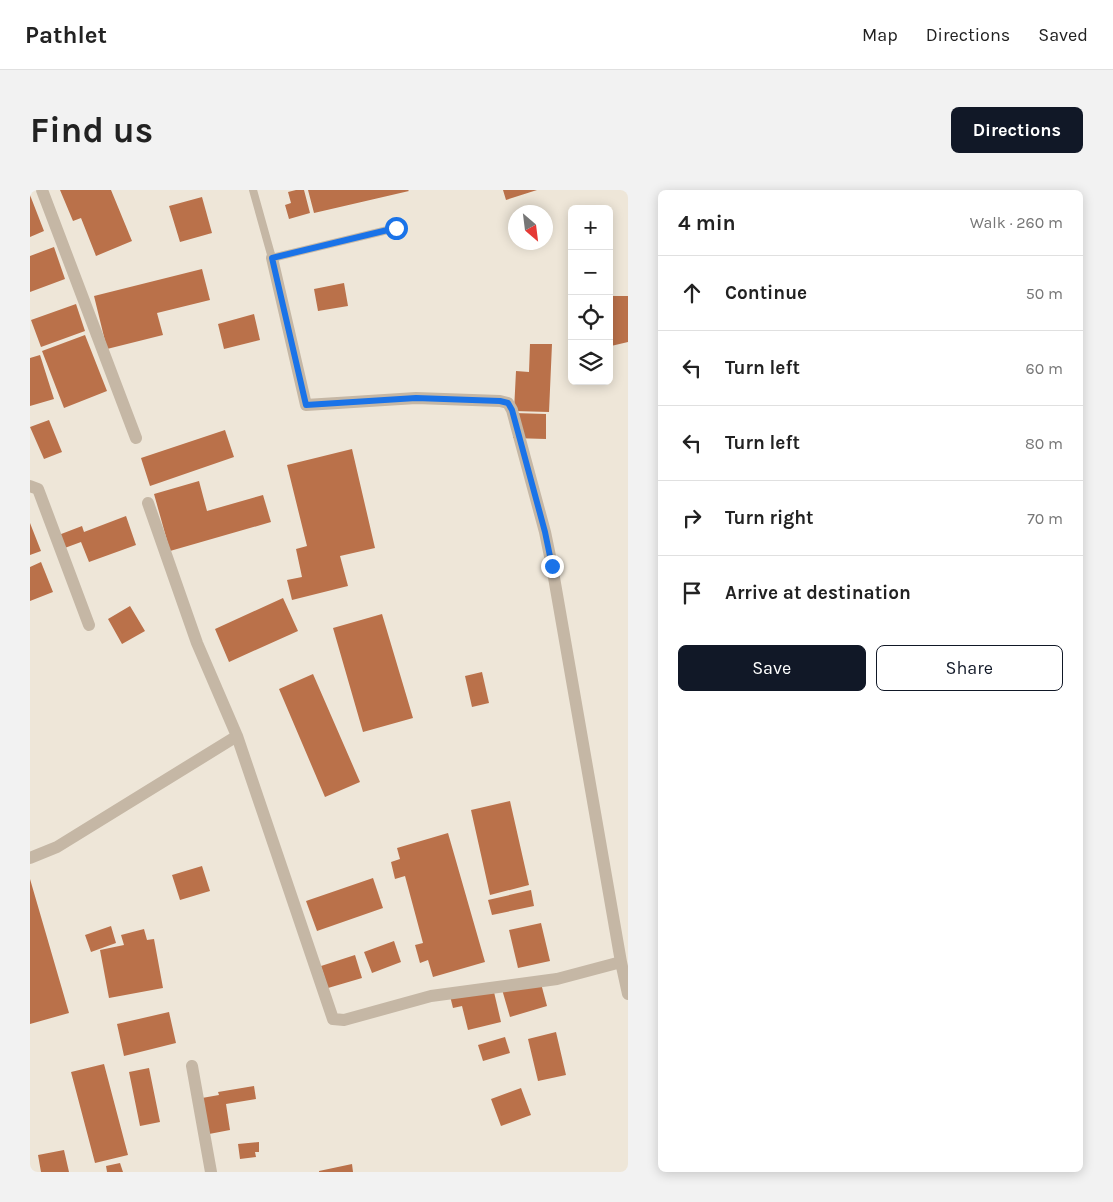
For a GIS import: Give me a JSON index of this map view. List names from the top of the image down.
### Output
{
  "north": "bottom right",
  "page": {
    "header": "Pathlet",
    "nav": ["Map", "Directions", "Saved"],
    "buttons": [
      "Directions",
      ["Save", "Share"]
    ],
    "title": "Find us",
    "heading": ["4 min", "Walk · 260 m"],
    "map_buttons": ["+", "−"],
    "list": [
      ["Continue", "50 m"],
      ["Turn left", "60 m"],
      ["Turn left", "80 m"],
      ["Turn right", "70 m"],
      "Arrive at destination"
    ]
  }
}
